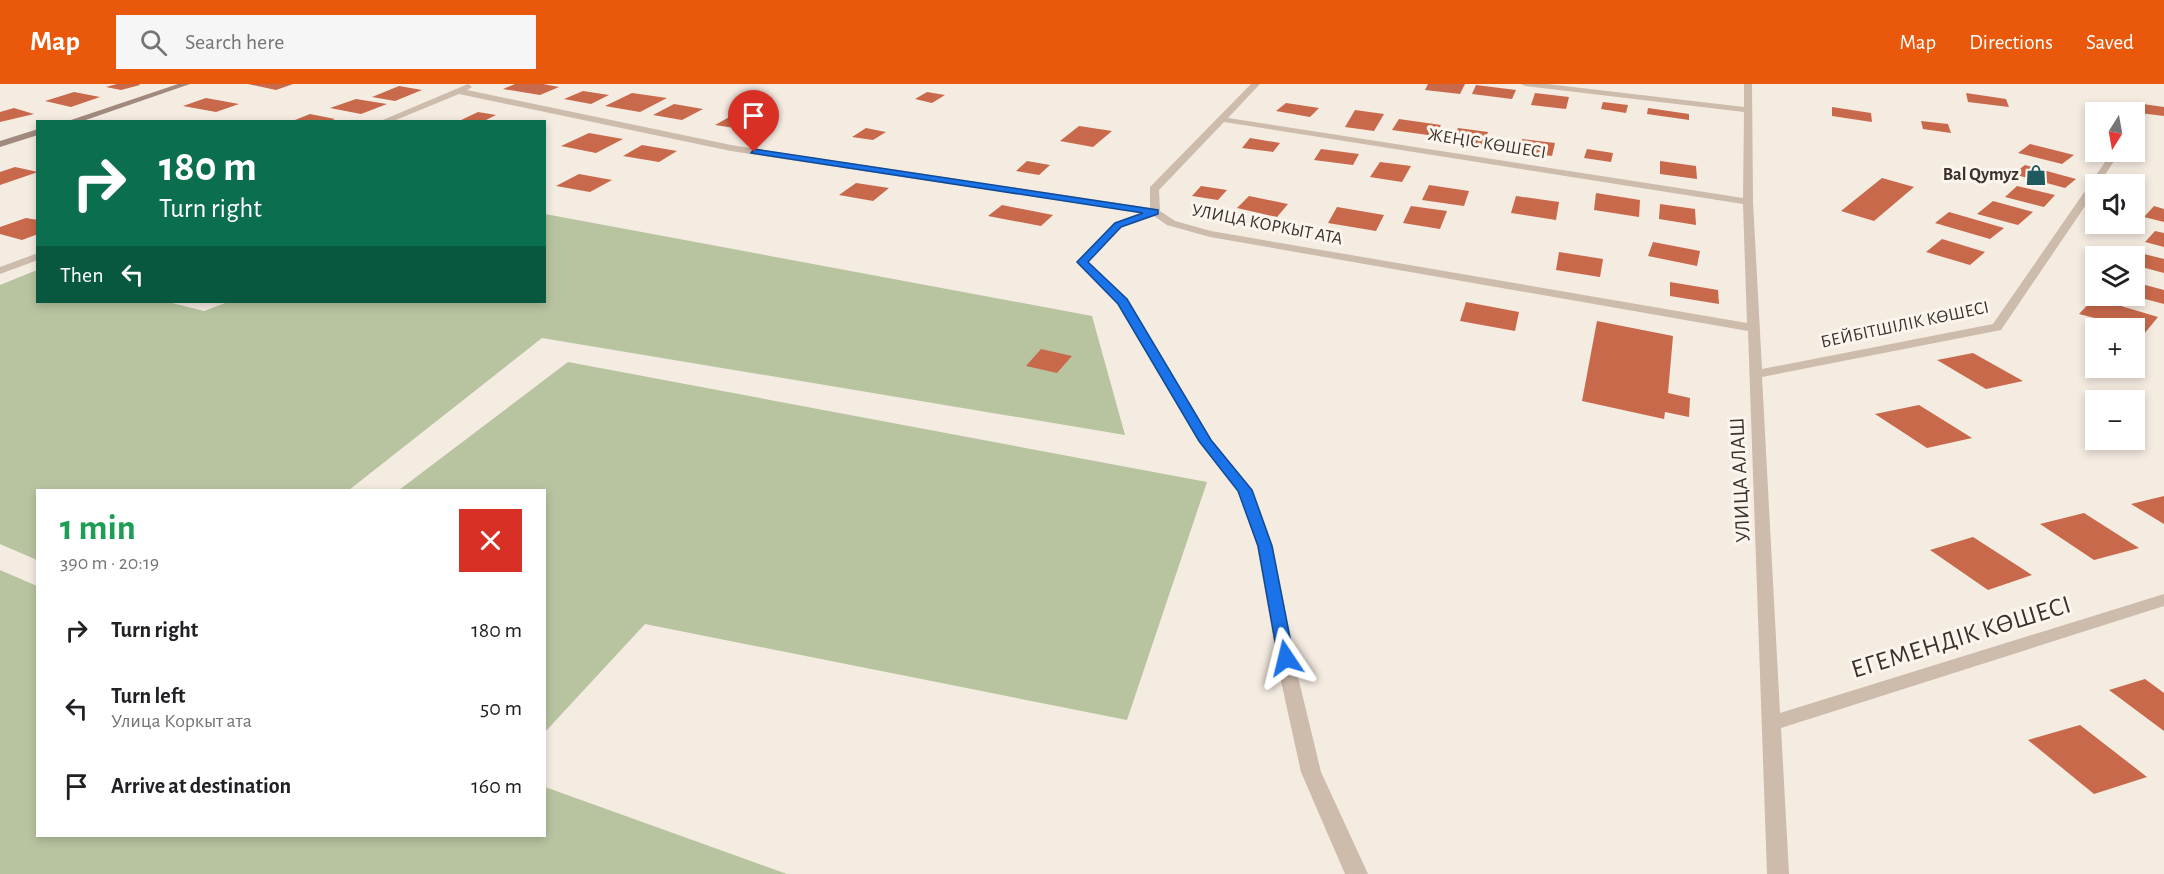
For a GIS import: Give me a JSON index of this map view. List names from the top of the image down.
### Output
{
  "streets": {
    "street": [
      "ЖЕҢІС КӨШЕСІ",
      "УЛИЦА КОРКЫТ АТА",
      "БЕЙБІТШІЛІК КӨШЕСІ",
      "УЛИЦА АЛАШ",
      "ЕГЕМЕНДІК КӨШЕСІ"
    ]
  },
  "crossings": [
    ["ЖЕҢІС КӨШЕСІ", "УЛИЦА АЛАШ"],
    ["УЛИЦА КОРКЫТ АТА", "УЛИЦА АЛАШ"],
    ["БЕЙБІТШІЛІК КӨШЕСІ", "УЛИЦА АЛАШ"],
    ["УЛИЦА АЛАШ", "ЕГЕМЕНДІК КӨШЕСІ"]
  ],
  "places": {
    "shop": ["Bal Qymyz"]
  },
  "north": "bottom",
  "page": {
    "header": "Map",
    "search": "Search here",
    "nav": ["Map", "Directions", "Saved"],
    "map_buttons": ["+", "−"],
    "turn": ["180 m", "Turn right"],
    "then": "Then",
    "heading": ["1 min", "390 m · 20:19"],
    "list": [
      {
        "name": "Turn right",
        "value": "180 m"
      },
      {
        "name": "Turn left",
        "note": "Улица Коркыт ата",
        "value": "50 m"
      },
      {
        "name": "Arrive at destination",
        "value": "160 m"
      }
    ]
  }
}
